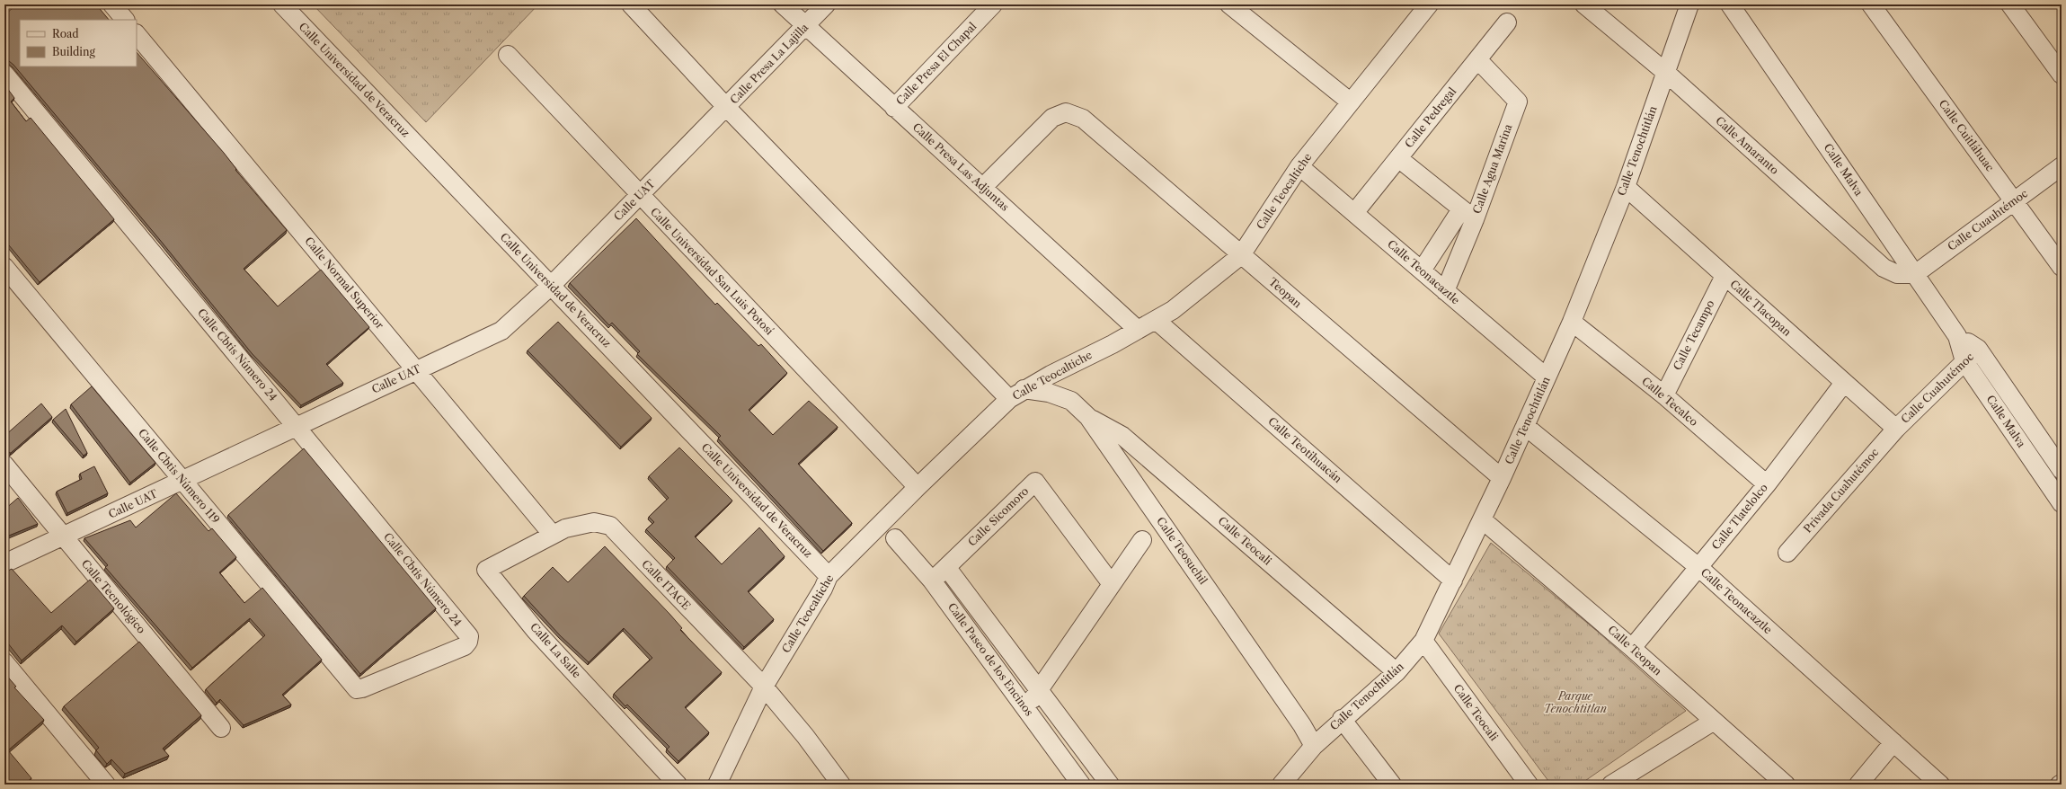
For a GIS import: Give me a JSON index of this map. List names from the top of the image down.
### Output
{
  "streets": {
    "street": [
      "Calle Presa La Lajilla",
      "Calle Presa El Chapal",
      "Calle Universidad de Veracruz",
      "Calle Pedregal",
      "Calle Cuitláhuac",
      "Calle Amaranto",
      "Calle Tenochtitlán",
      "Calle Presa Las Adjuntas",
      "Calle Agua Marina",
      "Calle Malva",
      "Calle Teocaltiche",
      "Calle UAT",
      "Calle Cuauhtémoc",
      "Calle Universidad San Luis Potosí",
      "Calle Teonacaztle",
      "Calle Normal Superior",
      "Teopan",
      "Calle Tlacopan",
      "Calle Tecampo",
      "Calle Cbtis Número 24",
      "Calle Cuahutémoc",
      "Calle Tecalco",
      "Calle Teotihuacán",
      "Calle Cbtis Número 119",
      "Privada Cuahutémoc",
      "Calle Sicomoro",
      "Calle Tlatelolco",
      "Calle Teocali",
      "Calle Teosuchil",
      "Calle ITACE",
      "Calle Tecnológico",
      "Calle La Salle",
      "Calle Teopan",
      "Calle Paseo de los Encinos"
    ]
  },
  "crossings": [
    ["Calle Presa La Lajilla", "Calle Presa Las Adjuntas"],
    ["Calle Presa La Lajilla", "Calle UAT"],
    ["Calle Presa El Chapal", "Calle Presa Las Adjuntas"],
    ["Calle Universidad de Veracruz", "Calle Teocaltiche"],
    ["Calle Universidad de Veracruz", "Calle UAT"],
    ["Calle Pedregal", "Calle Agua Marina"],
    ["Calle Pedregal", "Calle Teonacaztle"],
    ["Calle Cuitláhuac", "Calle Cuauhtémoc"],
    ["Calle Amaranto", "Calle Tenochtitlán"],
    ["Calle Amaranto", "Calle Malva"],
    ["Calle Amaranto", "Calle Cuauhtémoc"],
    ["Calle Tenochtitlán", "Calle Teonacaztle"],
    ["Calle Tenochtitlán", "Teopan"],
    ["Calle Tenochtitlán", "Calle Tlacopan"],
    ["Calle Tenochtitlán", "Calle Tecalco"],
    ["Calle Tenochtitlán", "Calle Teotihuacán"],
    ["Calle Tenochtitlán", "Calle Teocali"],
    ["Calle Tenochtitlán", "Calle Teosuchil"],
    ["Calle Tenochtitlán", "Calle Teopan"],
    ["Calle Presa Las Adjuntas", "Calle Teocaltiche"],
    ["Calle Presa Las Adjuntas", "Teopan"],
    ["Calle Agua Marina", "Calle Teonacaztle"],
    ["Calle Malva", "Calle Cuauhtémoc"],
    ["Calle Malva", "Calle Cuahutémoc"],
    ["Calle Teocaltiche", "Calle Universidad San Luis Potosí"],
    ["Calle Teocaltiche", "Calle Teonacaztle"],
    ["Calle Teocaltiche", "Teopan"],
    ["Calle Teocaltiche", "Calle Teotihuacán"],
    ["Calle Teocaltiche", "Calle Teosuchil"],
    ["Calle Teocaltiche", "Calle ITACE"],
    ["Calle UAT", "Calle Universidad San Luis Potosí"],
    ["Calle UAT", "Calle Normal Superior"],
    ["Calle UAT", "Calle Cbtis Número 24"],
    ["Calle UAT", "Calle Cbtis Número 119"],
    ["Calle UAT", "Calle Tecnológico"],
    ["Calle Teonacaztle", "Calle Tlatelolco"],
    ["Calle Normal Superior", "Calle ITACE"],
    ["Calle Normal Superior", "Calle La Salle"],
    ["Calle Tlacopan", "Calle Tecampo"],
    ["Calle Tlacopan", "Calle Cuahutémoc"],
    ["Calle Tlacopan", "Privada Cuahutémoc"],
    ["Calle Tlacopan", "Calle Tlatelolco"],
    ["Calle Tecampo", "Calle Tecalco"],
    ["Calle Cbtis Número 24", "Calle Cbtis Número 119"],
    ["Calle Cuahutémoc", "Privada Cuahutémoc"],
    ["Calle Tecalco", "Calle Tlatelolco"],
    ["Calle Sicomoro", "Calle Paseo de los Encinos"],
    ["Calle Tlatelolco", "Calle Teopan"],
    ["Calle Teocali", "Calle Teosuchil"],
    ["Calle ITACE", "Calle La Salle"]
  ],
  "parks": ["Parque Tenochtitlan"],
  "legend": ["Road", "Building"]
}
